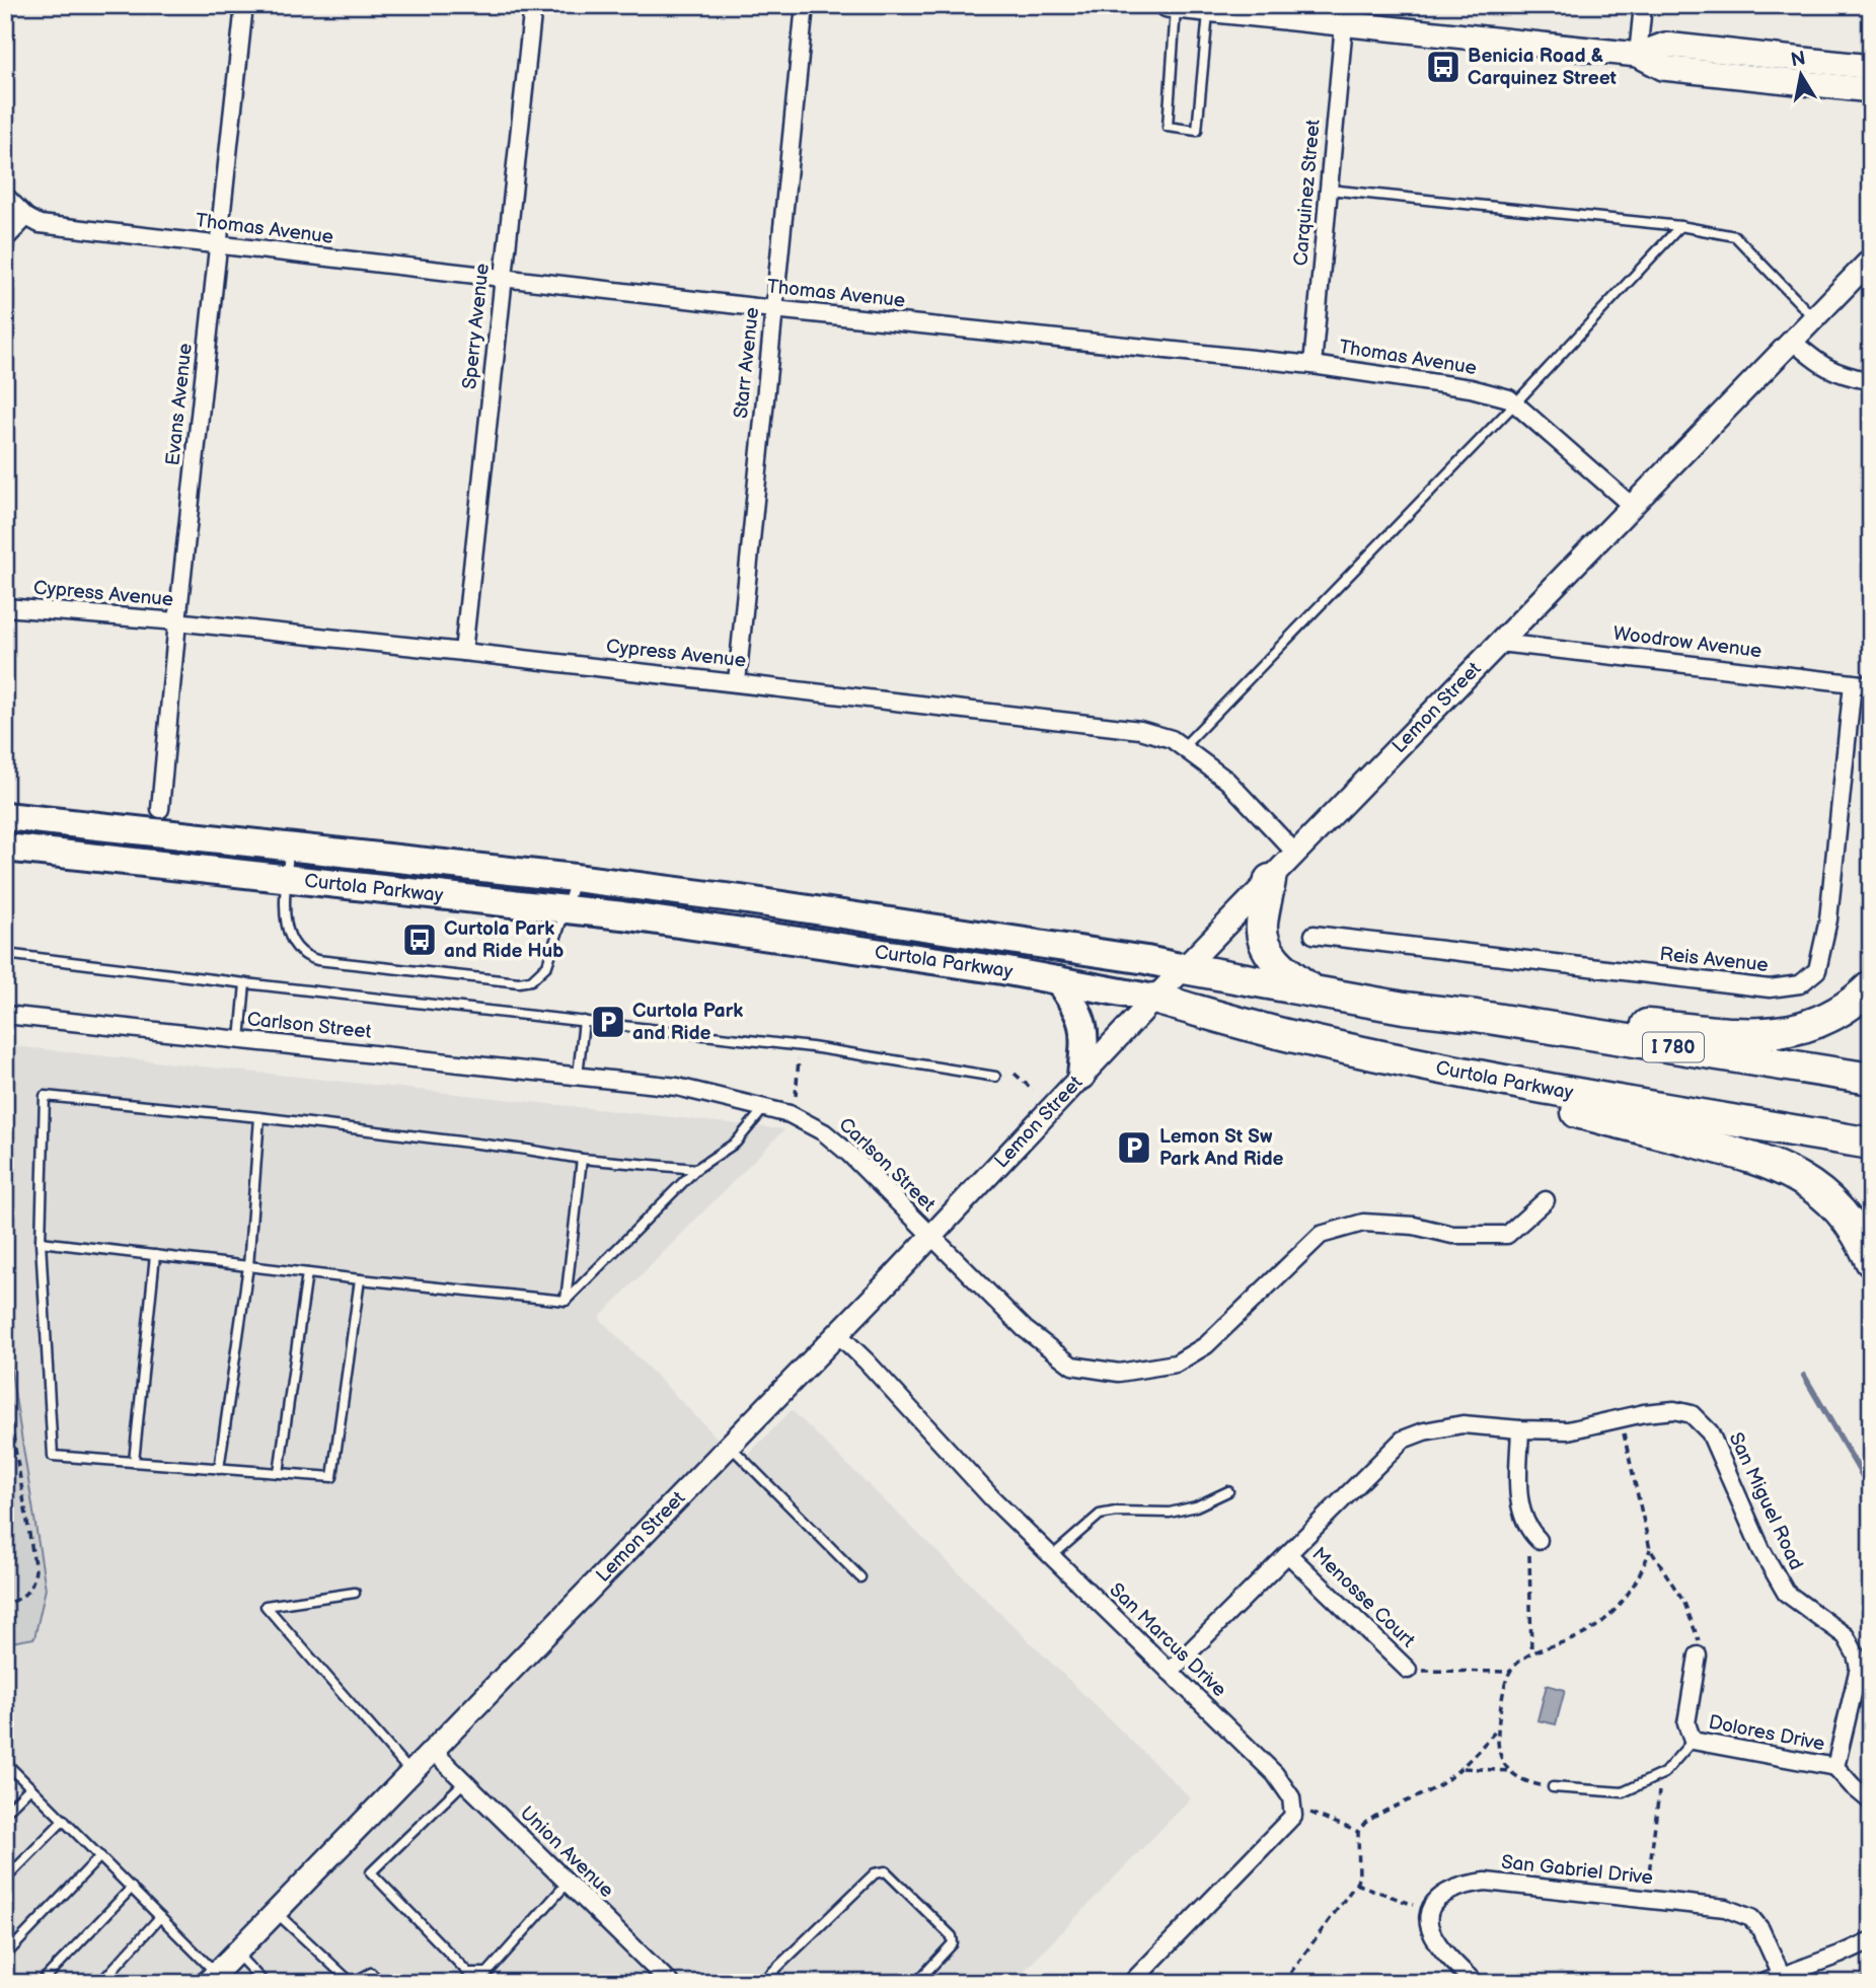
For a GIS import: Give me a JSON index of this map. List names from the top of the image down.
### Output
{
  "streets": {
    "highway": ["Curtola Parkway", "I 780"],
    "street": [
      "Carquinez Street",
      "Thomas Avenue",
      "Sperry Avenue",
      "Starr Avenue",
      "Evans Avenue",
      "Cypress Avenue",
      "Woodrow Avenue",
      "Lemon Street",
      "Reis Avenue",
      "Carlson Street",
      "San Miguel Road",
      "Menosse Court",
      "San Marcus Drive",
      "Dolores Drive",
      "Union Avenue",
      "San Gabriel Drive"
    ]
  },
  "crossings": [
    ["Carquinez Street", "Thomas Avenue"],
    ["Thomas Avenue", "Sperry Avenue"],
    ["Thomas Avenue", "Starr Avenue"],
    ["Thomas Avenue", "Evans Avenue"],
    ["Thomas Avenue", "Lemon Street"],
    ["Sperry Avenue", "Cypress Avenue"],
    ["Starr Avenue", "Cypress Avenue"],
    ["Evans Avenue", "Cypress Avenue"],
    ["Cypress Avenue", "Lemon Street"],
    ["Woodrow Avenue", "Lemon Street"],
    ["Woodrow Avenue", "Reis Avenue"],
    ["Lemon Street", "Curtola Parkway"],
    ["Lemon Street", "Carlson Street"],
    ["Lemon Street", "San Marcus Drive"],
    ["Lemon Street", "Union Avenue"],
    ["San Miguel Road", "Menosse Court"],
    ["San Miguel Road", "San Marcus Drive"],
    ["San Miguel Road", "Dolores Drive"]
  ],
  "places": {
    "bus stop": ["Benicia Road & Carquinez Street", "Curtola Park and Ride Hub"],
    "parking": ["Curtola Park and Ride", "Lemon St Sw Park And Ride"]
  },
  "north": "top"
}
